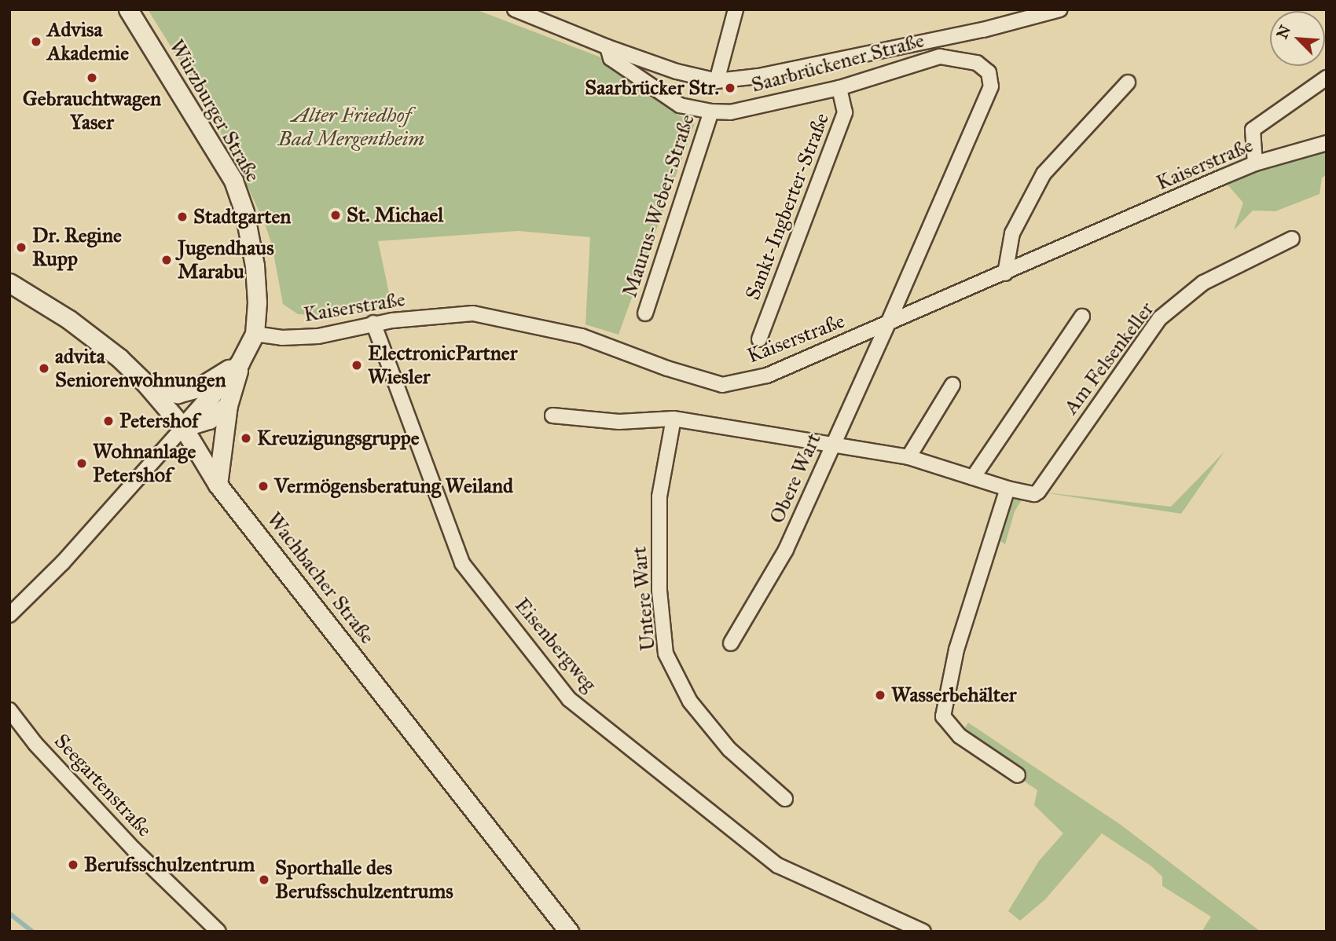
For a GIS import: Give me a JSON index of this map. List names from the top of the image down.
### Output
{
  "streets": {
    "street": [
      "Saarbrückener Straße",
      "Würzburger Straße",
      "Kaiserstraße",
      "Maurus-Weber-Straße",
      "Sankt-Ingberter-Straße",
      "Am Felsenkeller",
      "Obere Wart",
      "Wachbacher Straße",
      "Untere Wart",
      "Eisenbergweg",
      "Seegartenstraße"
    ]
  },
  "crossings": [
    ["Saarbrückener Straße", "Kaiserstraße"],
    ["Saarbrückener Straße", "Maurus-Weber-Straße"],
    ["Saarbrückener Straße", "Sankt-Ingberter-Straße"],
    ["Saarbrückener Straße", "Obere Wart"],
    ["Würzburger Straße", "Kaiserstraße"],
    ["Würzburger Straße", "Wachbacher Straße"],
    ["Kaiserstraße", "Obere Wart"],
    ["Kaiserstraße", "Eisenbergweg"],
    ["Am Felsenkeller", "Obere Wart"]
  ],
  "parks": ["Alter Friedhof Bad Mergentheim"],
  "places": [
    "Advisa Akademie",
    "Gebrauchtwagen Yaser",
    "Saarbrücker Str.",
    "St. Michael",
    "Stadtgarten",
    "Dr. Regine Rupp",
    "Jugendhaus Marabu",
    "ElectronicPartner Wiesler",
    "advita Seniorenwohnungen",
    "Petershof",
    "Kreuzigungsgruppe",
    "Wohnanlage Petershof",
    "Vermögensberatung Weiland",
    "Wasserbehälter",
    "Berufsschulzentrum",
    "Sporthalle des Berufsschulzentrums"
  ],
  "north": "top left"
}
